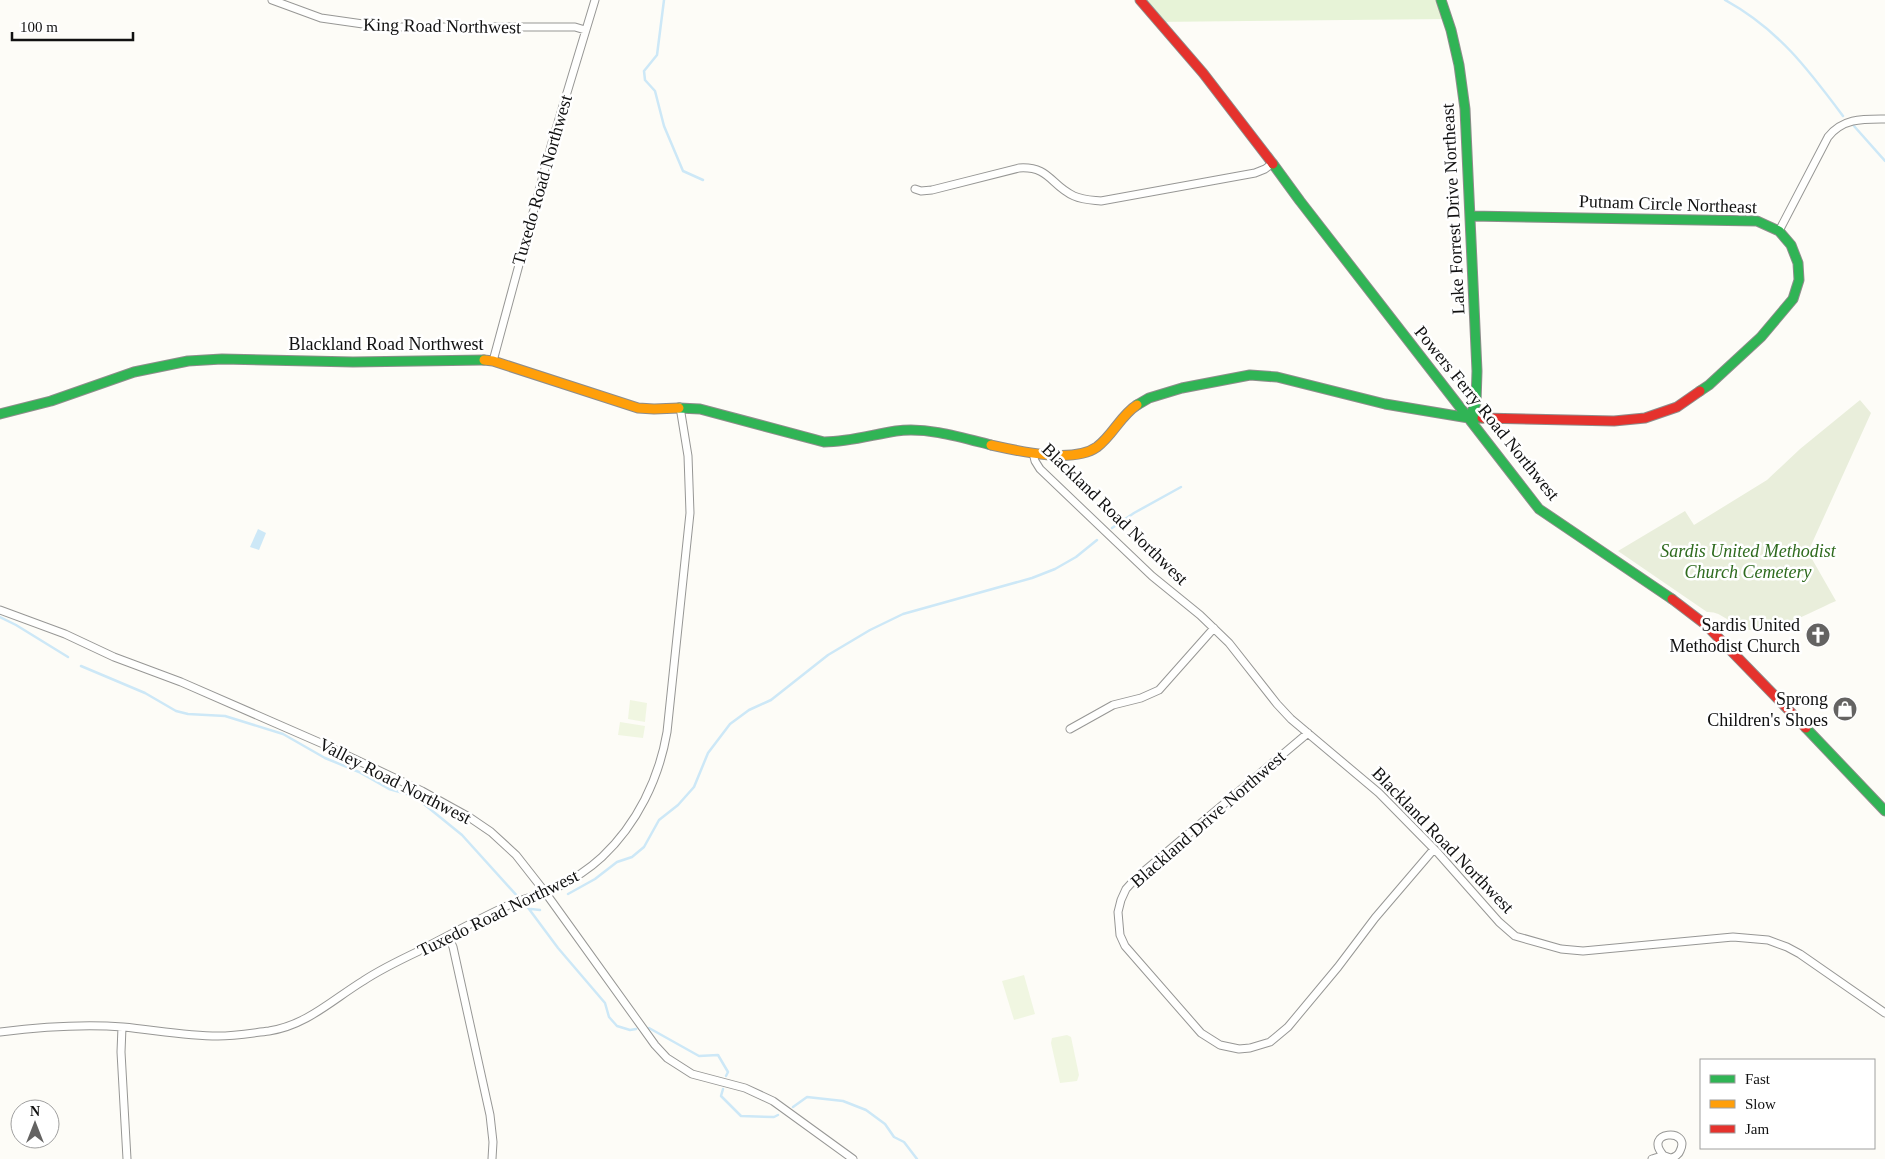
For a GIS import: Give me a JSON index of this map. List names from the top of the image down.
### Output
{
  "streets": {
    "street": [
      "King Road Northwest",
      "Tuxedo Road Northwest",
      "Putnam Circle Northeast",
      "Lake Forrest Drive Northeast",
      "Blackland Road Northwest",
      "Powers Ferry Road Northwest",
      "Valley Road Northwest",
      "Blackland Drive Northwest"
    ]
  },
  "crossings": [
    ["King Road Northwest", "Tuxedo Road Northwest"],
    ["Tuxedo Road Northwest", "Blackland Road Northwest"],
    ["Tuxedo Road Northwest", "Valley Road Northwest"],
    ["Putnam Circle Northeast", "Lake Forrest Drive Northeast"],
    ["Putnam Circle Northeast", "Blackland Road Northwest"],
    ["Putnam Circle Northeast", "Powers Ferry Road Northwest"],
    ["Lake Forrest Drive Northeast", "Powers Ferry Road Northwest"],
    ["Blackland Road Northwest", "Blackland Drive Northwest"]
  ],
  "parks": ["Sardis United Methodist Church Cemetery"],
  "places": {
    "church": ["Sardis United Methodist Church"],
    "shop": ["Sprong Children's Shoes"]
  },
  "legend": ["Fast", "Slow", "Jam"],
  "scale_bar": "100 m",
  "north": "top"
}
